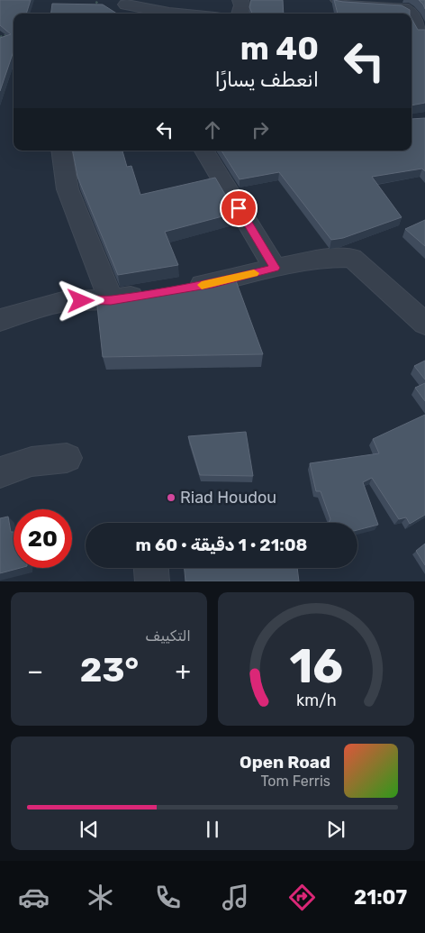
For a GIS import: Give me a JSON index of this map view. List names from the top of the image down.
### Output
{
  "places": ["Riad Houdou"],
  "page": {
    "turn": ["40 m", "انعطف يسارًا"],
    "limit": "20",
    "trip": "21:08 · 1 دقيقة · 60 m",
    "tile": "التكييف",
    "heat": ["−", "23°", "+"],
    "song": ["Open Road", "Tom Ferris"],
    "tabs": "21:07",
    "gauge": ["16", "km/h"]
  }
}
